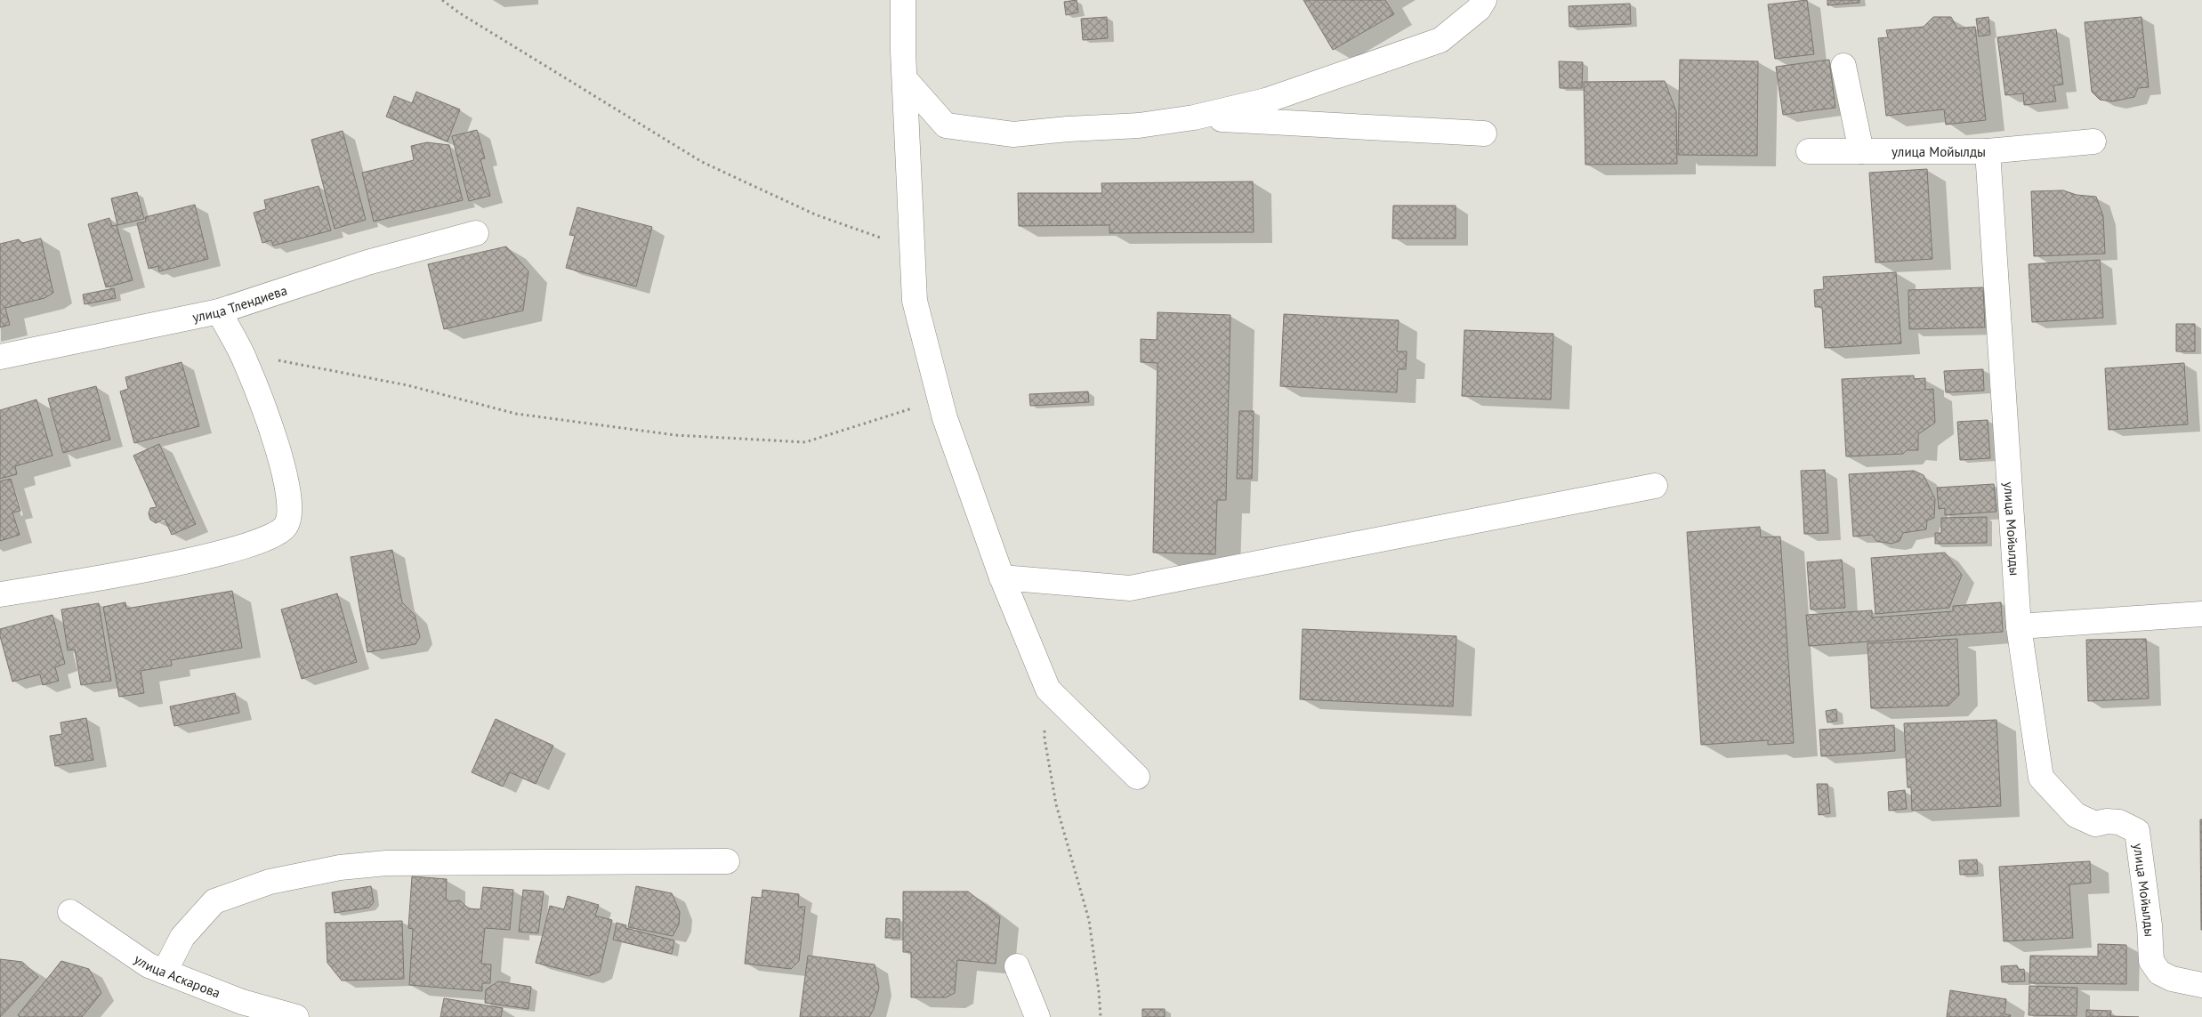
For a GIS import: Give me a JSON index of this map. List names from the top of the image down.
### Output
{
  "streets": {
    "street": ["улица Мойылды", "улица Тлендиева", "улица Аскарова"]
  }
}
